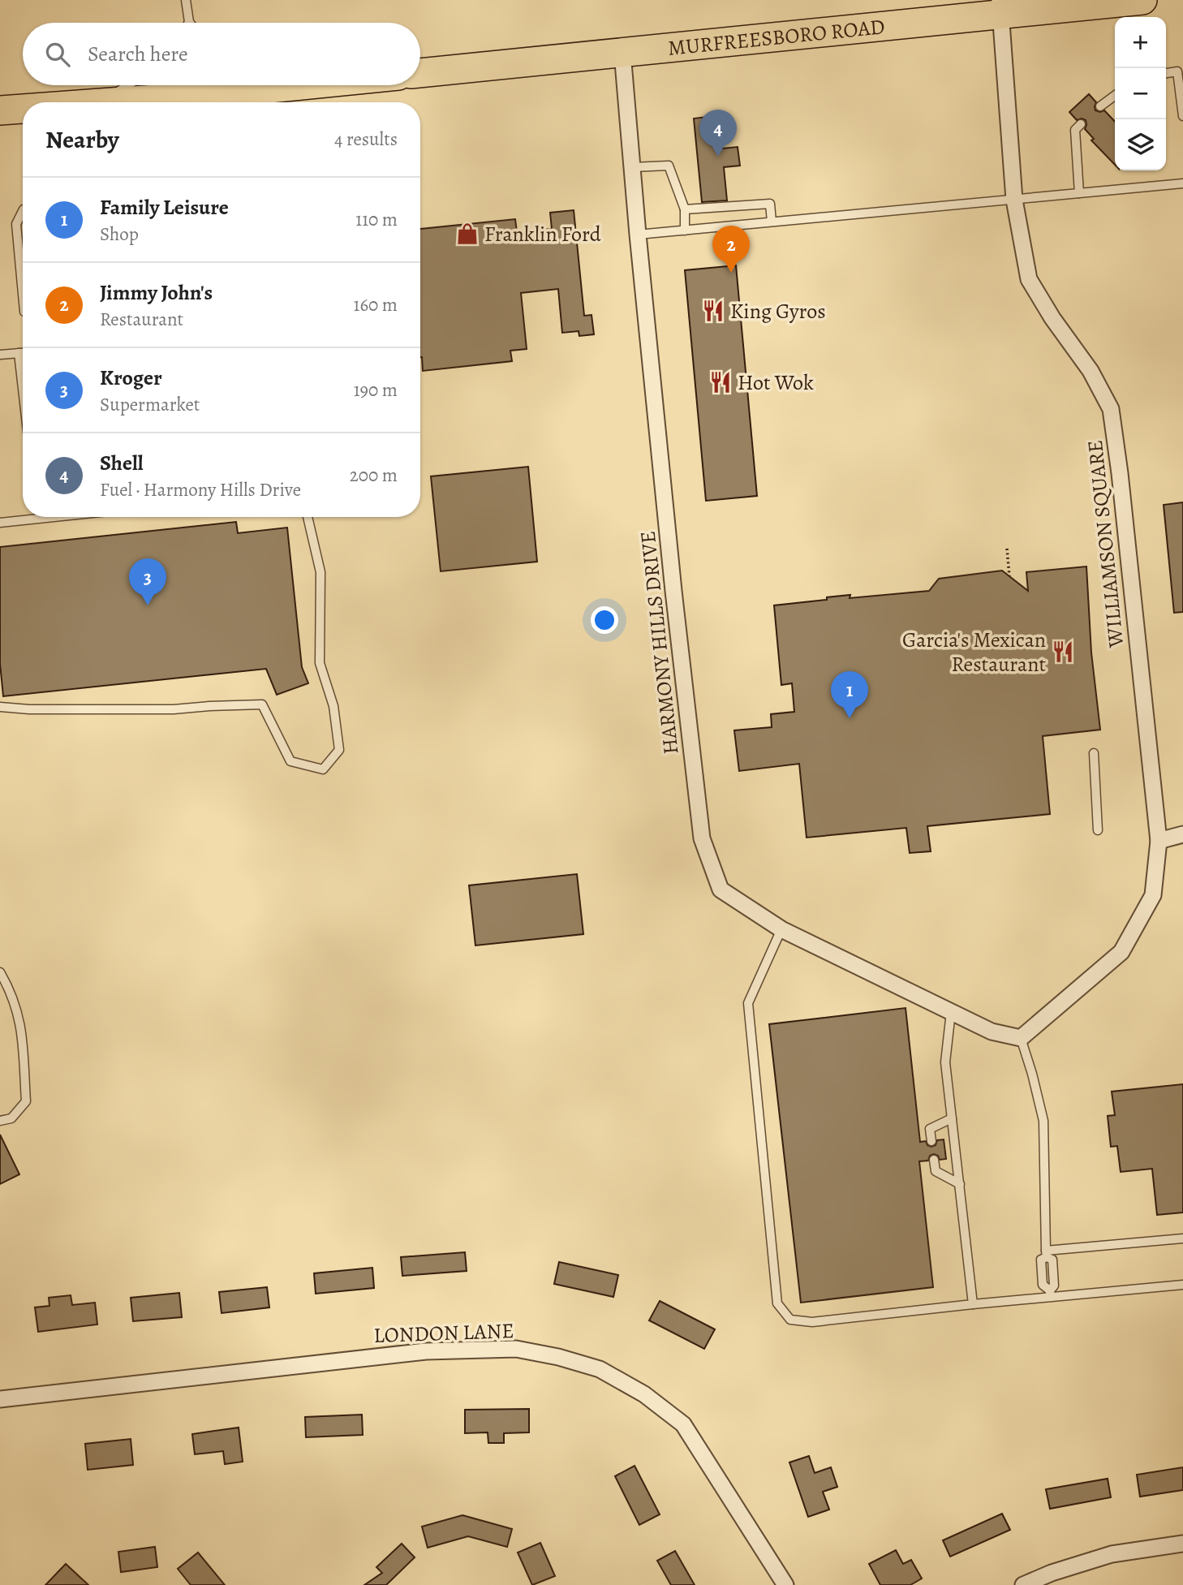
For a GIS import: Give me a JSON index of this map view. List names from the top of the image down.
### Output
{
  "streets": {
    "highway": ["MURFREESBORO ROAD"],
    "street": ["WILLIAMSON SQUARE", "HARMONY HILLS DRIVE", "LONDON LANE"]
  },
  "crossings": [
    ["MURFREESBORO ROAD", "WILLIAMSON SQUARE"],
    ["MURFREESBORO ROAD", "HARMONY HILLS DRIVE"],
    ["WILLIAMSON SQUARE", "HARMONY HILLS DRIVE"]
  ],
  "places": {
    "shop": ["Franklin Ford"],
    "restaurant": ["King Gyros", "Hot Wok", "Garcia's Mexican Restaurant"]
  },
  "page": {
    "map_buttons": ["+", "−"],
    "search": "Search here",
    "heading": ["Nearby", "4 results"],
    "pins": [
      "4",
      "2",
      "3",
      "1"
    ],
    "list": [
      {
        "mark": "1",
        "name": "Family Leisure",
        "note": "Shop",
        "value": "110 m"
      },
      {
        "mark": "2",
        "name": "Jimmy John's",
        "note": "Restaurant",
        "value": "160 m"
      },
      {
        "mark": "3",
        "name": "Kroger",
        "note": "Supermarket",
        "value": "190 m"
      },
      {
        "mark": "4",
        "name": "Shell",
        "note": "Fuel · Harmony Hills Drive",
        "value": "200 m"
      }
    ]
  }
}
